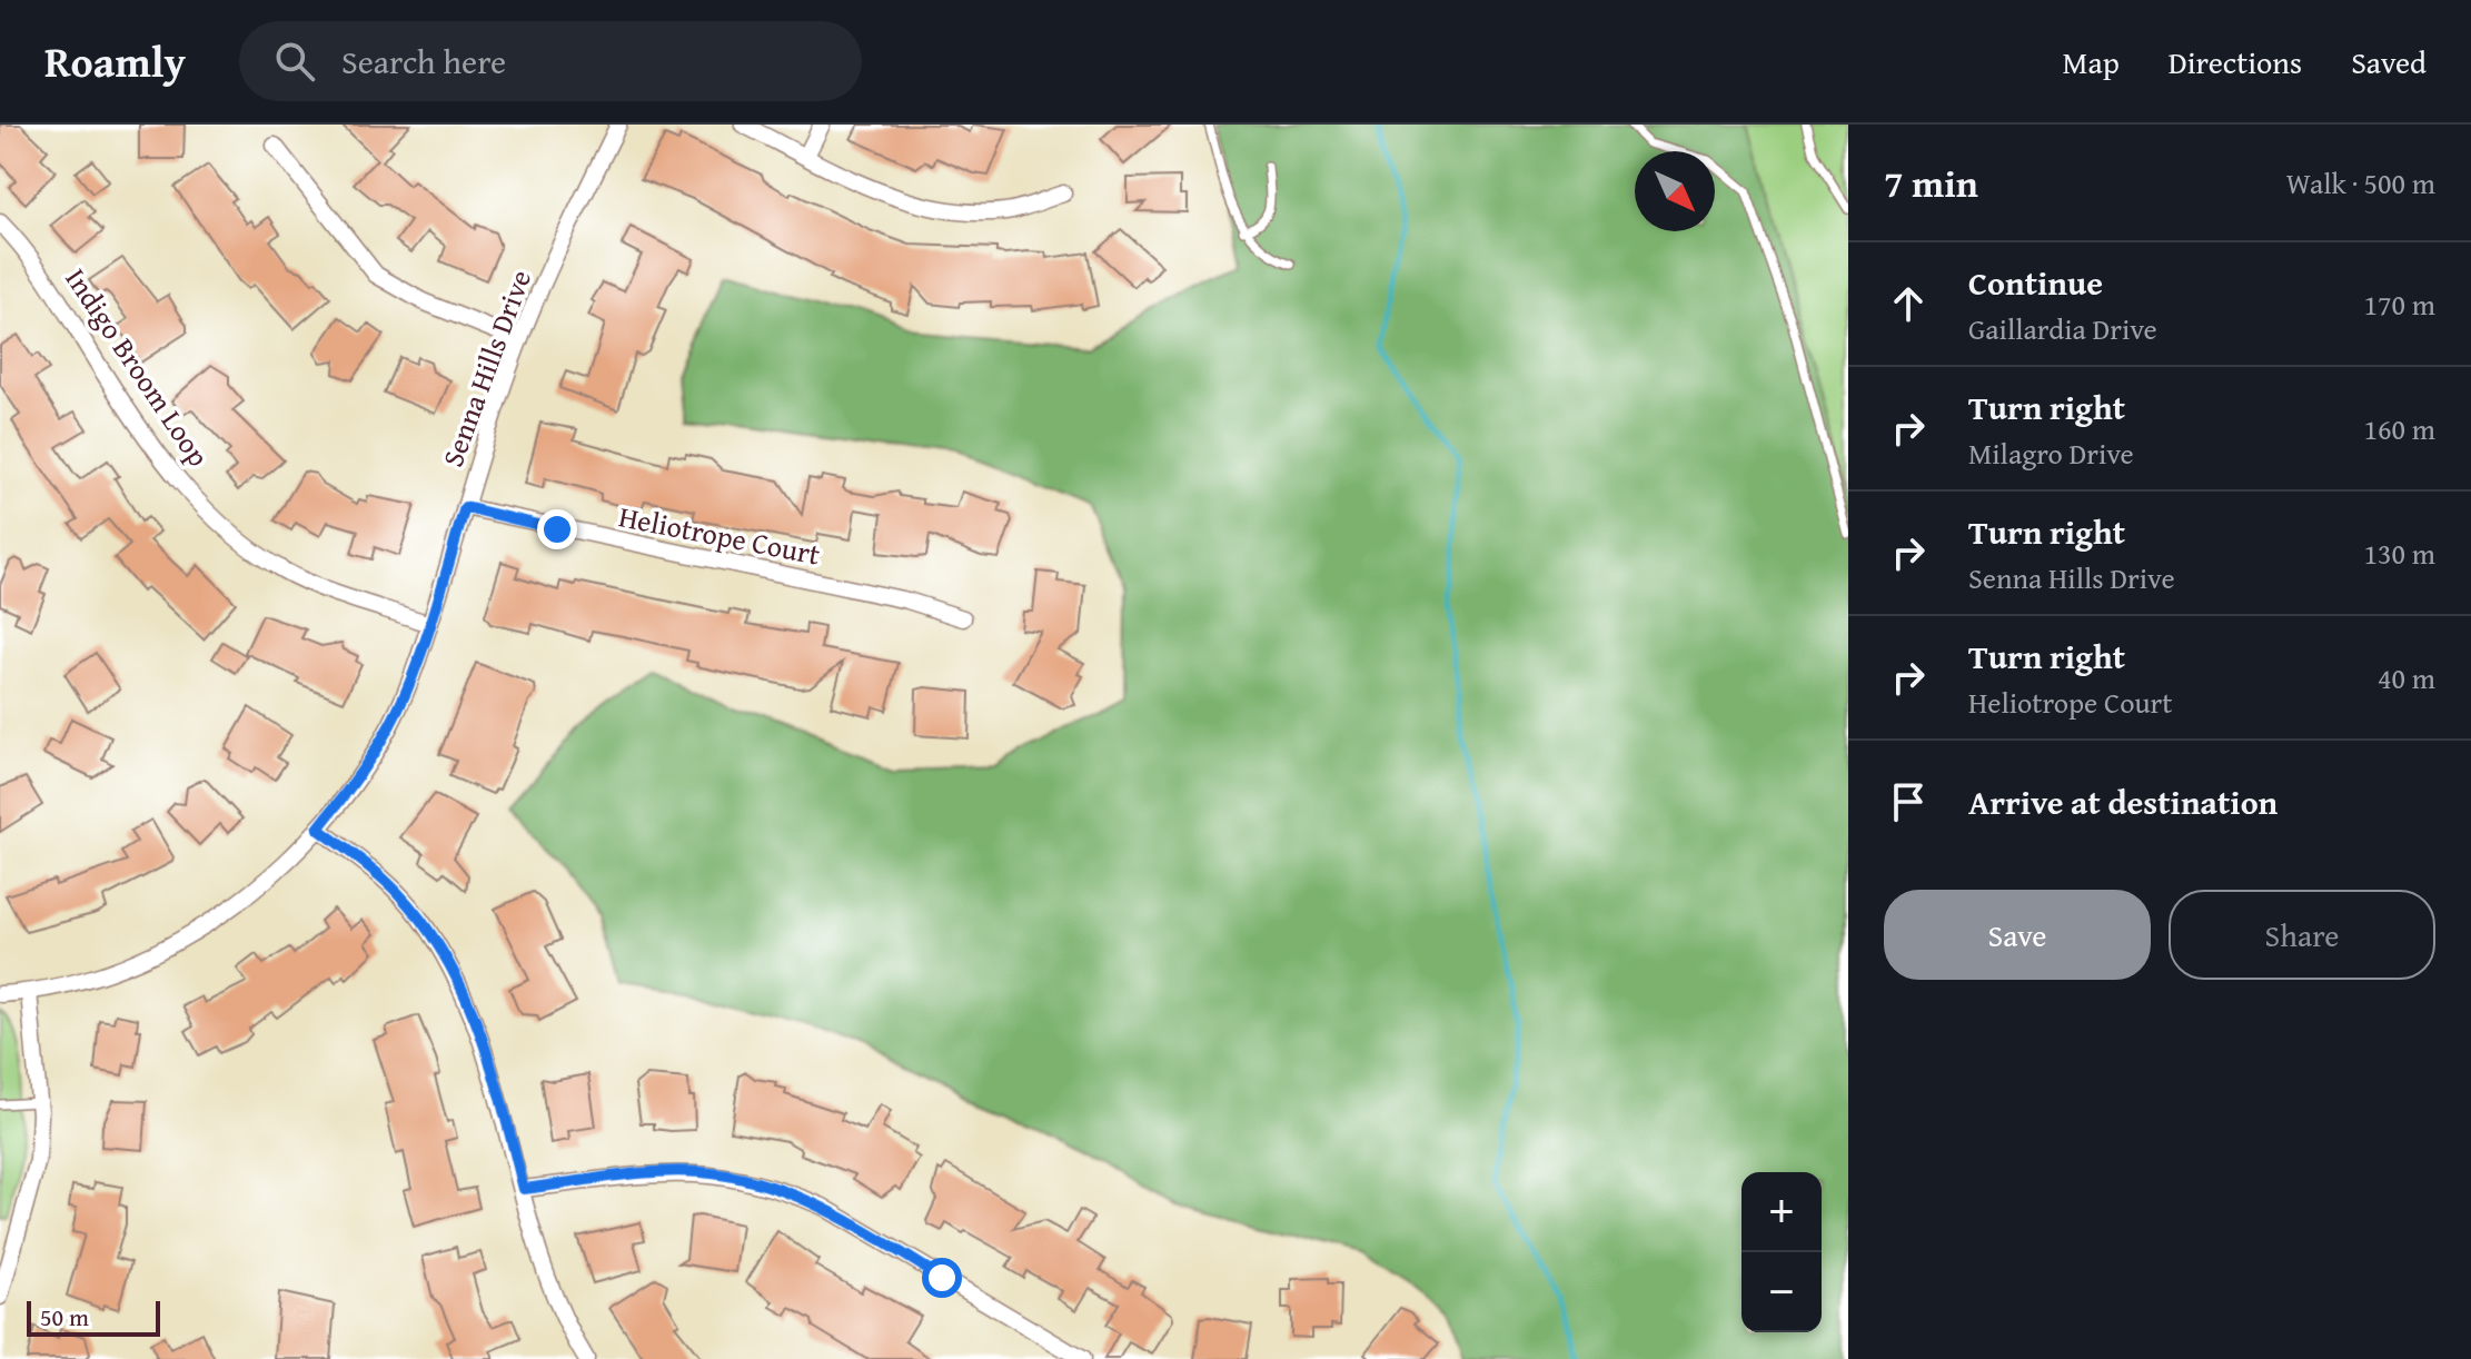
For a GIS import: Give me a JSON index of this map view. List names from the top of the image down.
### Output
{
  "streets": {
    "street": ["Indigo Broom Loop", "Senna Hills Drive", "Heliotrope Court"]
  },
  "crossings": [
    ["Indigo Broom Loop", "Senna Hills Drive"],
    ["Senna Hills Drive", "Heliotrope Court"]
  ],
  "scale_bar": "50 m",
  "north": "bottom right",
  "page": {
    "header": "Roamly",
    "search": "Search here",
    "nav": ["Map", "Directions", "Saved"],
    "heading": ["7 min", "Walk · 500 m"],
    "list": [
      ["Continue", "Gaillardia Drive", "170 m"],
      ["Turn right", "Milagro Drive", "160 m"],
      ["Turn right", "Senna Hills Drive", "130 m"],
      ["Turn right", "Heliotrope Court", "40 m"],
      "Arrive at destination"
    ],
    "buttons": ["Save", "Share"],
    "map_buttons": ["+", "−"],
    "scale": "50 m"
  }
}
